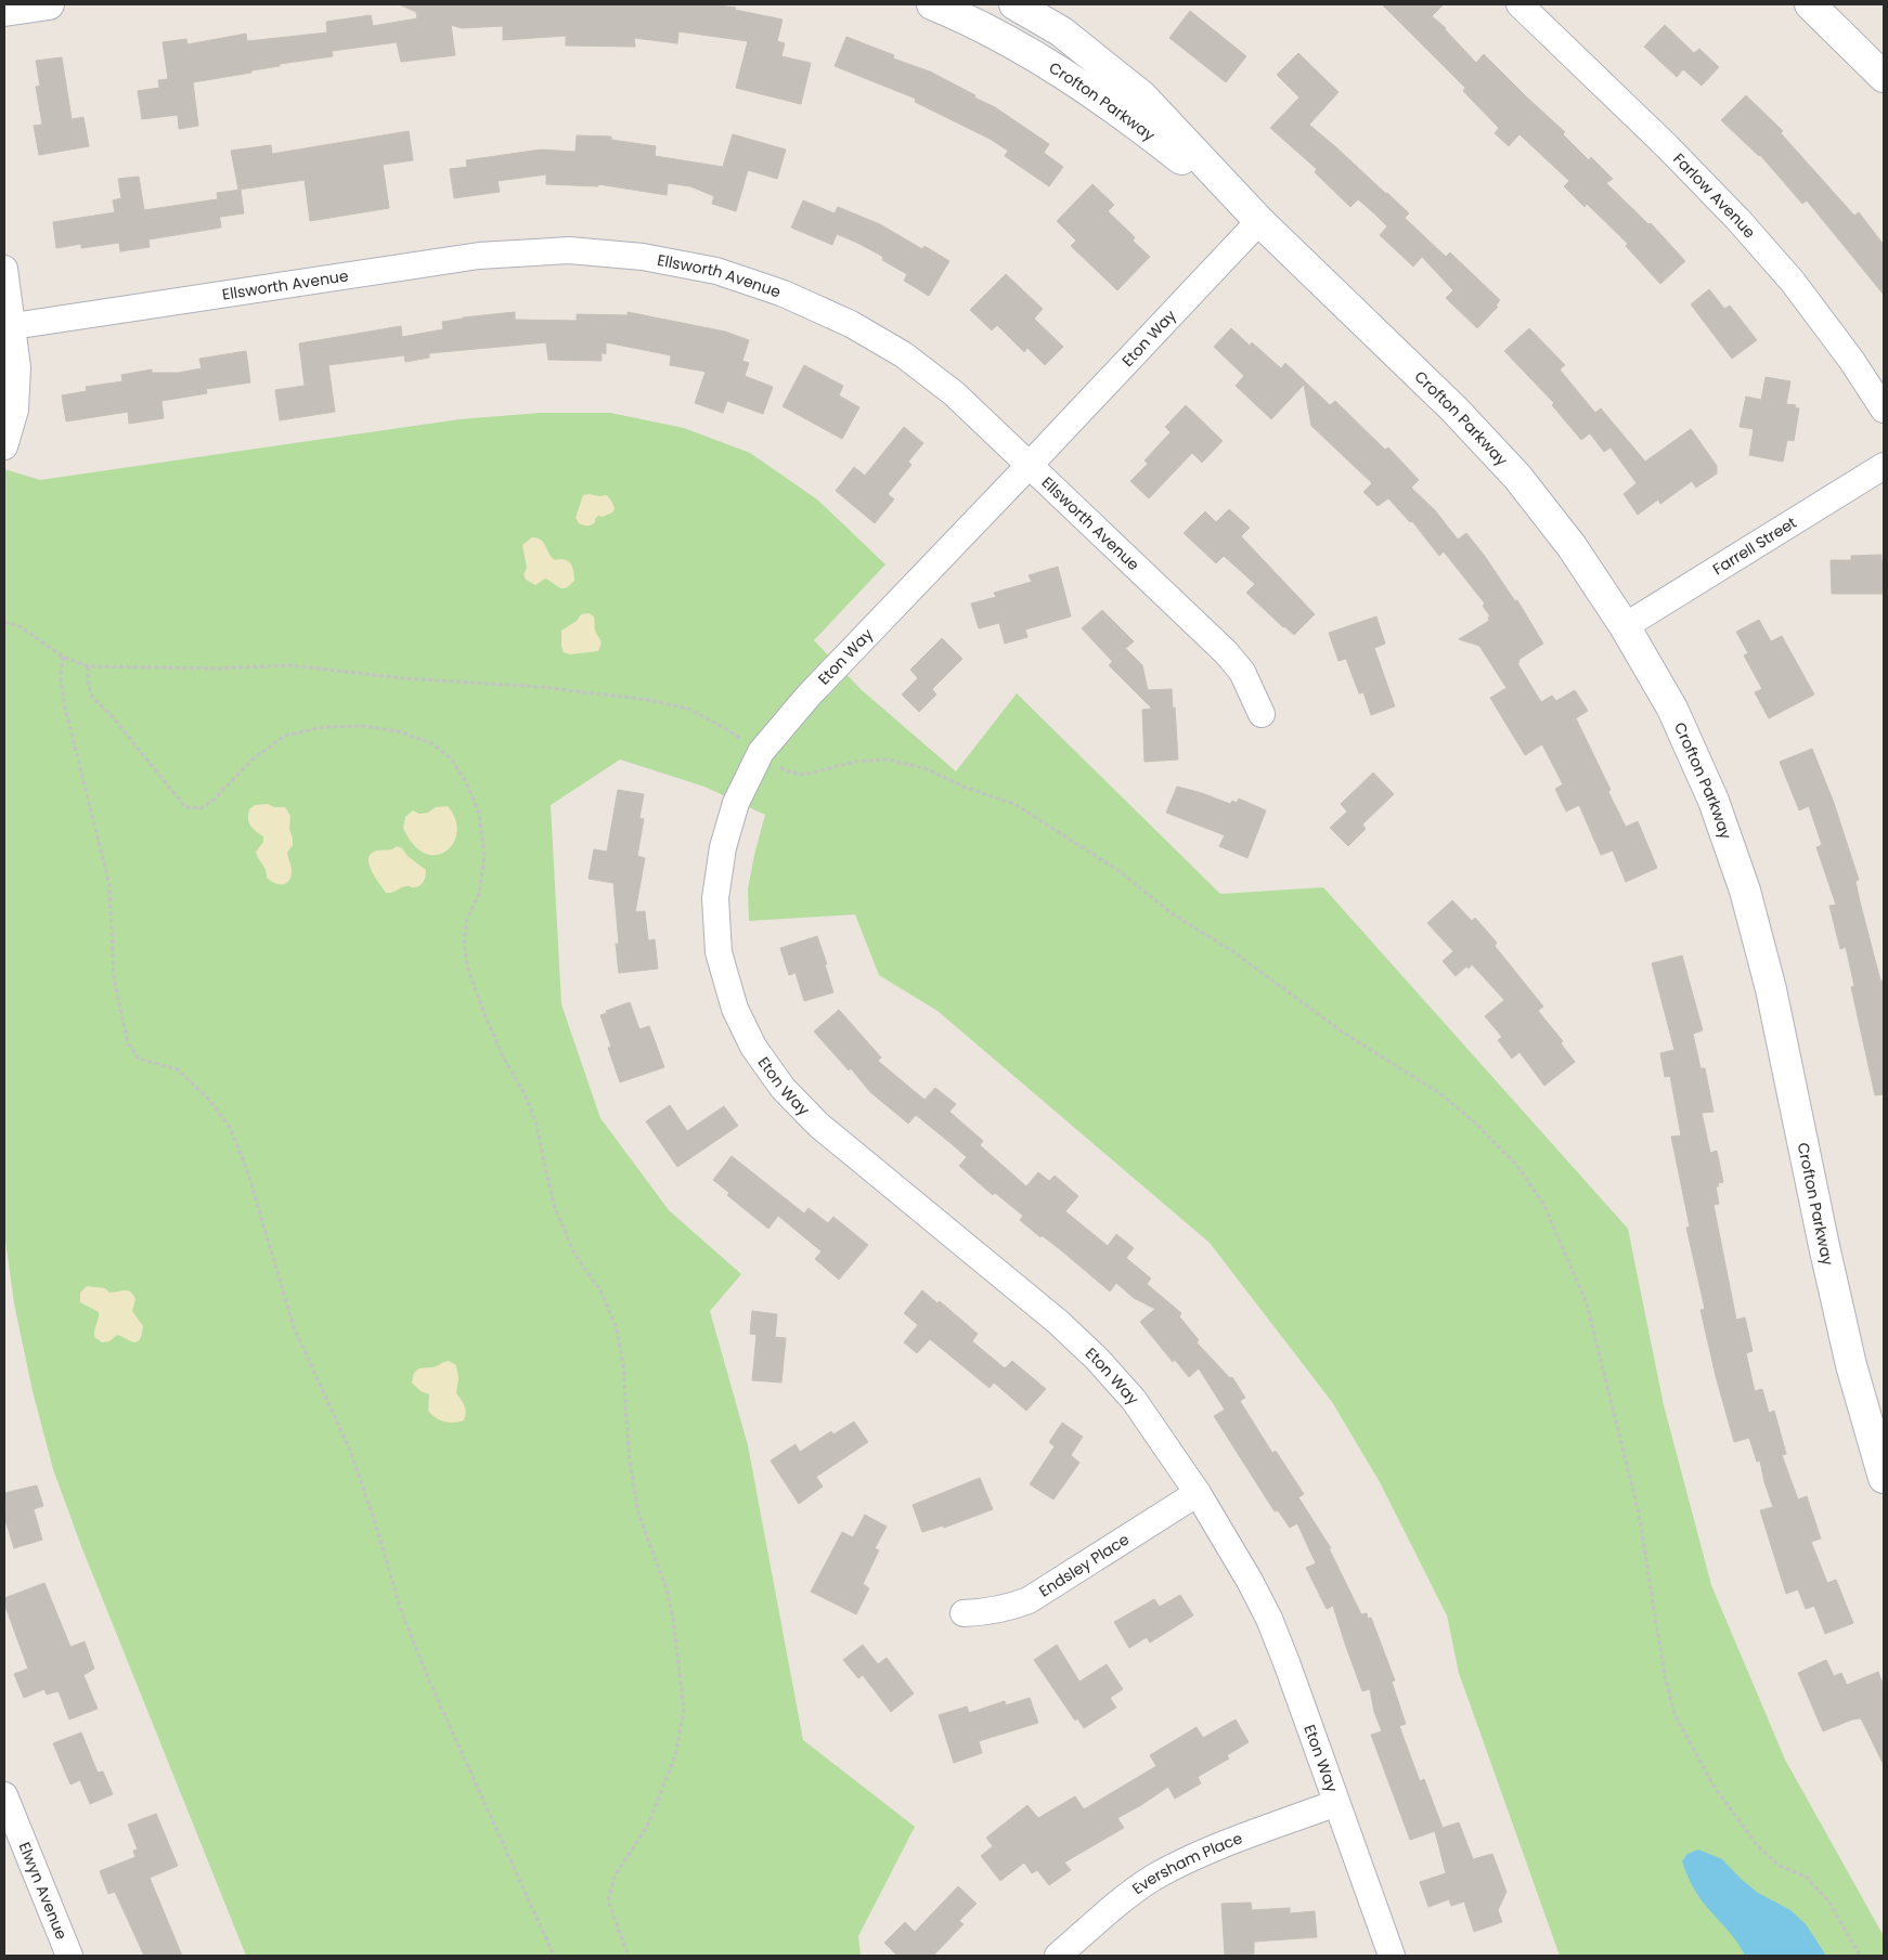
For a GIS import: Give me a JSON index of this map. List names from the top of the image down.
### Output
{
  "streets": {
    "street": [
      "Crofton Parkway",
      "Farlow Avenue",
      "Ellsworth Avenue",
      "Eton Way",
      "Farrell Street",
      "Endsley Place",
      "Eversham Place",
      "Elwyn Avenue"
    ]
  },
  "crossings": [
    ["Crofton Parkway", "Eton Way"],
    ["Crofton Parkway", "Farrell Street"],
    ["Ellsworth Avenue", "Eton Way"],
    ["Eton Way", "Endsley Place"],
    ["Eton Way", "Eversham Place"]
  ]
}
